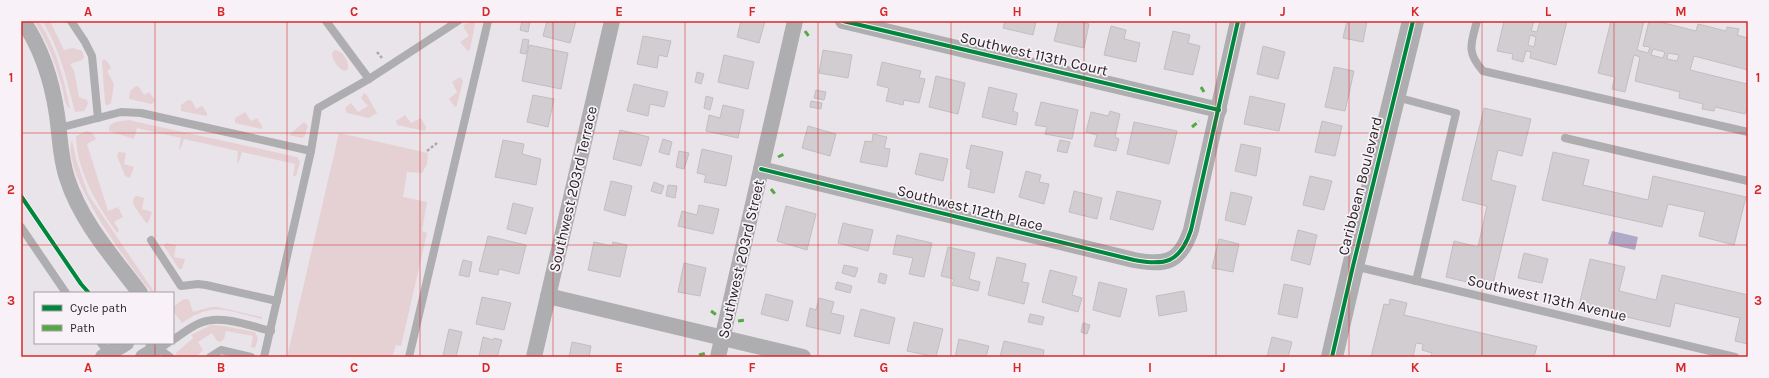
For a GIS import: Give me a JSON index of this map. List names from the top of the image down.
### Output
{
  "streets": {
    "street": [
      "Southwest 113th Court",
      "Caribbean Boulevard",
      "Southwest 203rd Terrace",
      "Southwest 112th Place",
      "Southwest 203rd Street"
    ],
    "lane": ["Southwest 113th Avenue"]
  },
  "crossings": [
    ["Southwest 113th Court", "Southwest 112th Place"],
    ["Caribbean Boulevard", "Southwest 113th Avenue"],
    ["Southwest 112th Place", "Southwest 203rd Street"]
  ],
  "legend": ["Cycle path", "Path"],
  "grid": {
    "columns": [
      "A",
      "B",
      "C",
      "D",
      "E",
      "F",
      "G",
      "H",
      "I",
      "J",
      "K",
      "L",
      "M"
    ],
    "rows": ["1", "2", "3"]
  }
}
